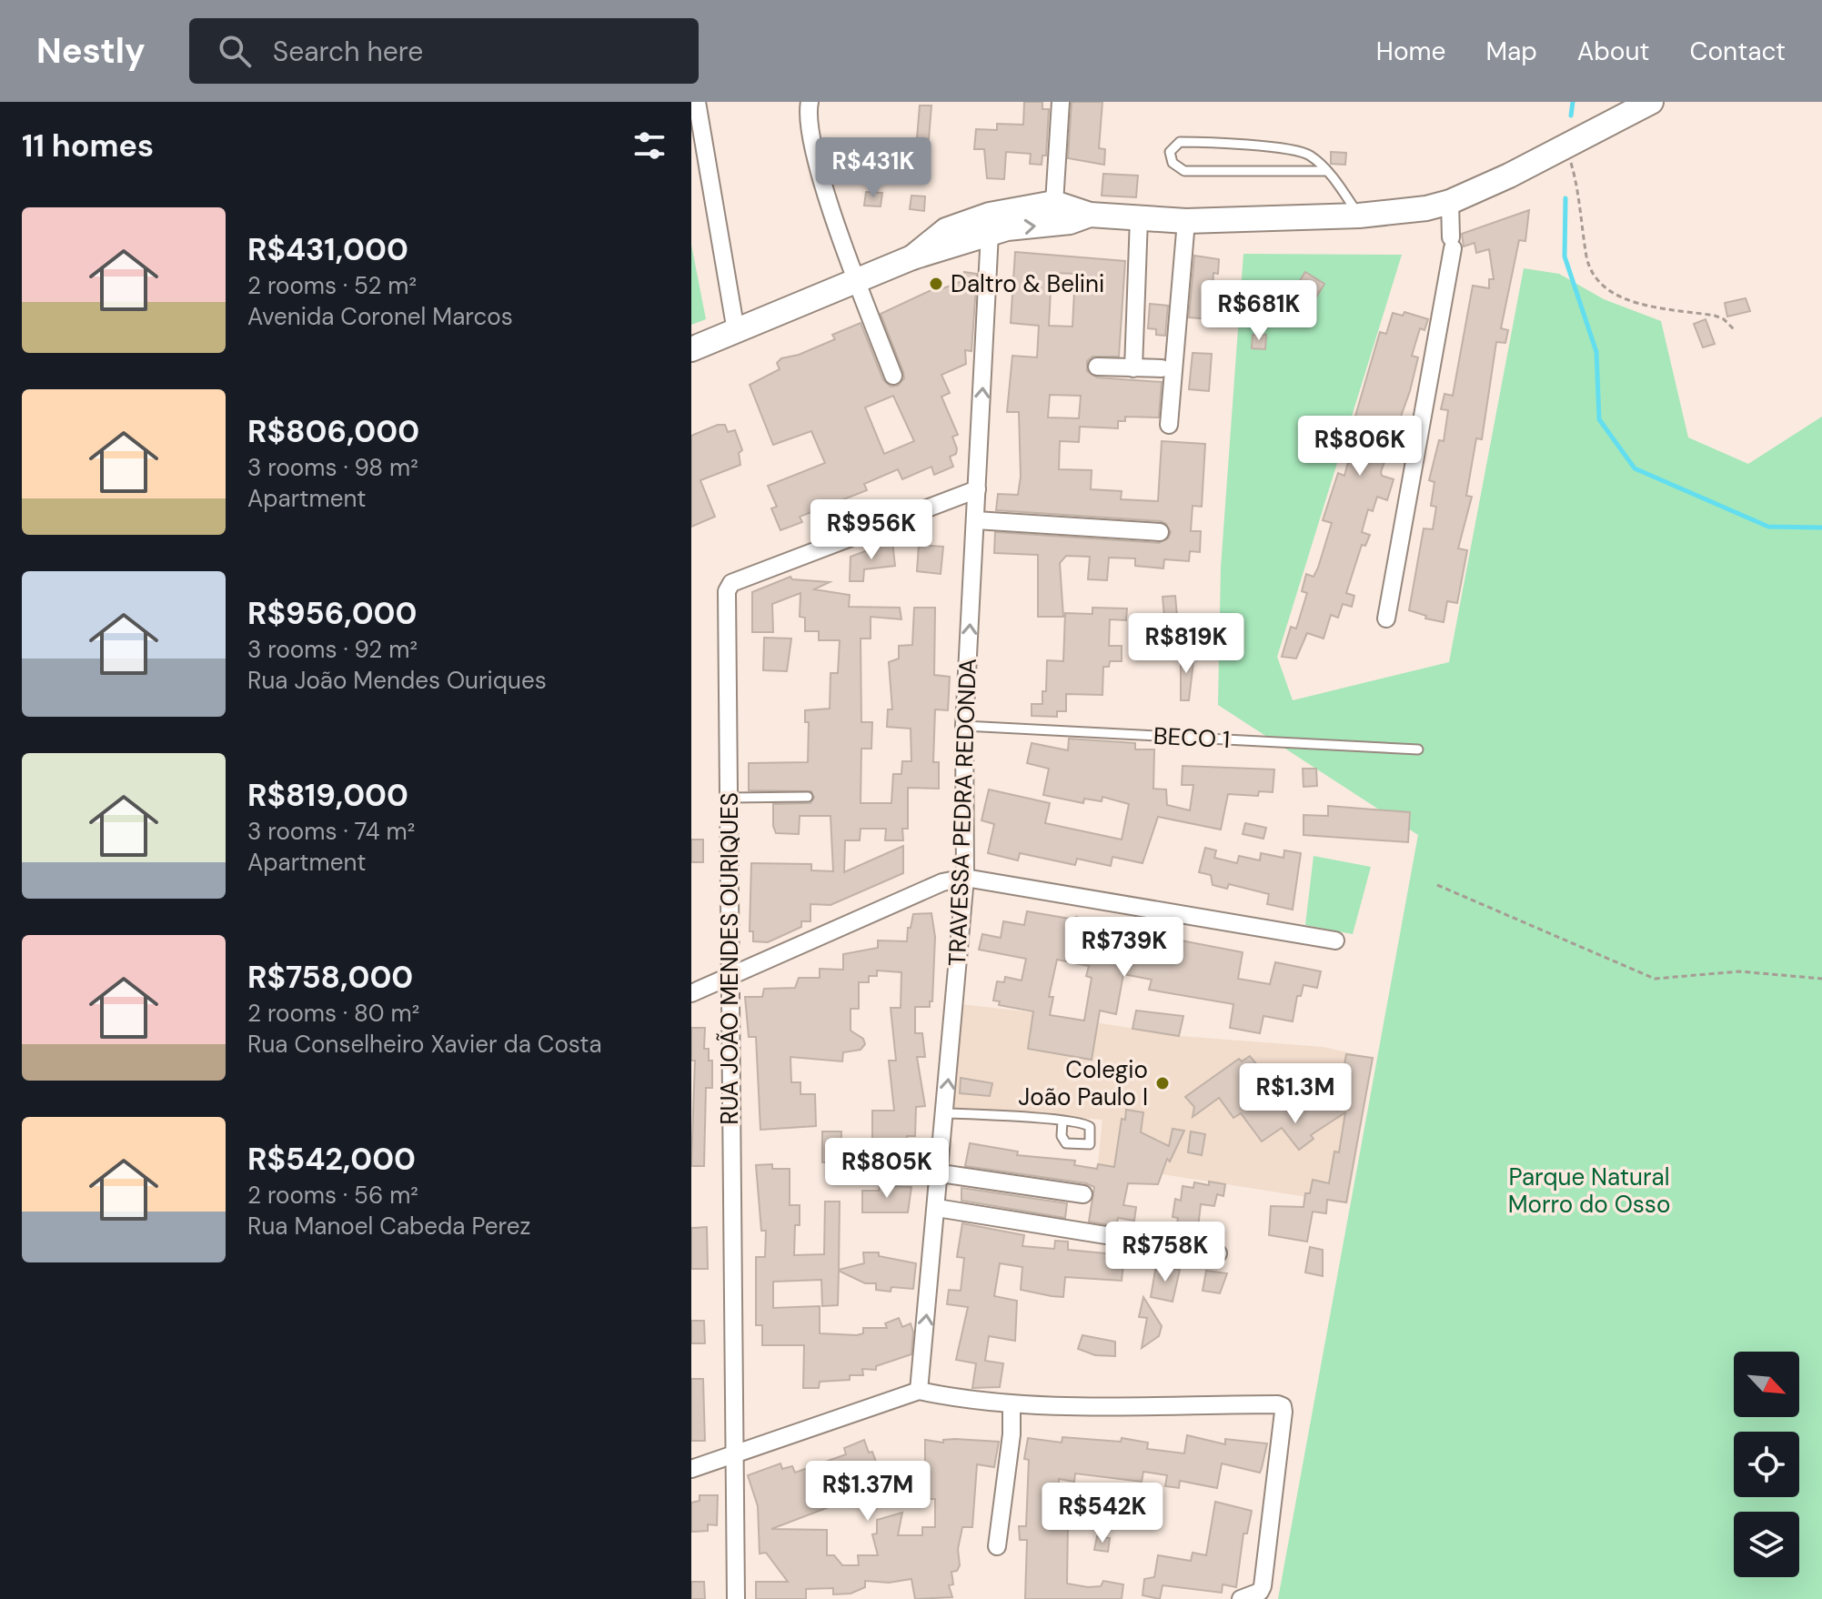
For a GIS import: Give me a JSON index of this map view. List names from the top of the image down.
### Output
{
  "streets": {
    "street": ["TRAVESSA PEDRA REDONDA", "RUA JOÃO MENDES OURIQUES"],
    "lane": ["BECO 1"]
  },
  "crossings": [
    ["BECO 1", "TRAVESSA PEDRA REDONDA"],
    ["TRAVESSA PEDRA REDONDA", "RUA JOÃO MENDES OURIQUES"]
  ],
  "one_way": ["TRAVESSA PEDRA REDONDA"],
  "parks": ["Parque Natural Morro do Osso"],
  "places": ["Daltro & Belini", "Colegio João Paulo I"],
  "north": "bottom right",
  "page": {
    "header": "Nestly",
    "search": "Search here",
    "nav": [
      "Home",
      "Map",
      "About",
      "Contact"
    ],
    "heading": "11 homes",
    "price": [
      "R$431K",
      "R$681K",
      "R$806K",
      "R$956K",
      "R$819K",
      "R$739K",
      "R$1.3M",
      "R$805K",
      "R$758K",
      "R$1.37M",
      "R$542K"
    ],
    "list": [
      {
        "name": "R$431,000",
        "note": "2 rooms · 52 m² · Avenida Coronel Marcos"
      },
      {
        "name": "R$806,000",
        "note": "3 rooms · 98 m² · Apartment"
      },
      {
        "name": "R$956,000",
        "note": "3 rooms · 92 m² · Rua João Mendes Ouriques"
      },
      {
        "name": "R$819,000",
        "note": "3 rooms · 74 m² · Apartment"
      },
      {
        "name": "R$758,000",
        "note": "2 rooms · 80 m² · Rua Conselheiro Xavier da Costa"
      },
      {
        "name": "R$542,000",
        "note": "2 rooms · 56 m² · Rua Manoel Cabeda Perez"
      }
    ]
  }
}
